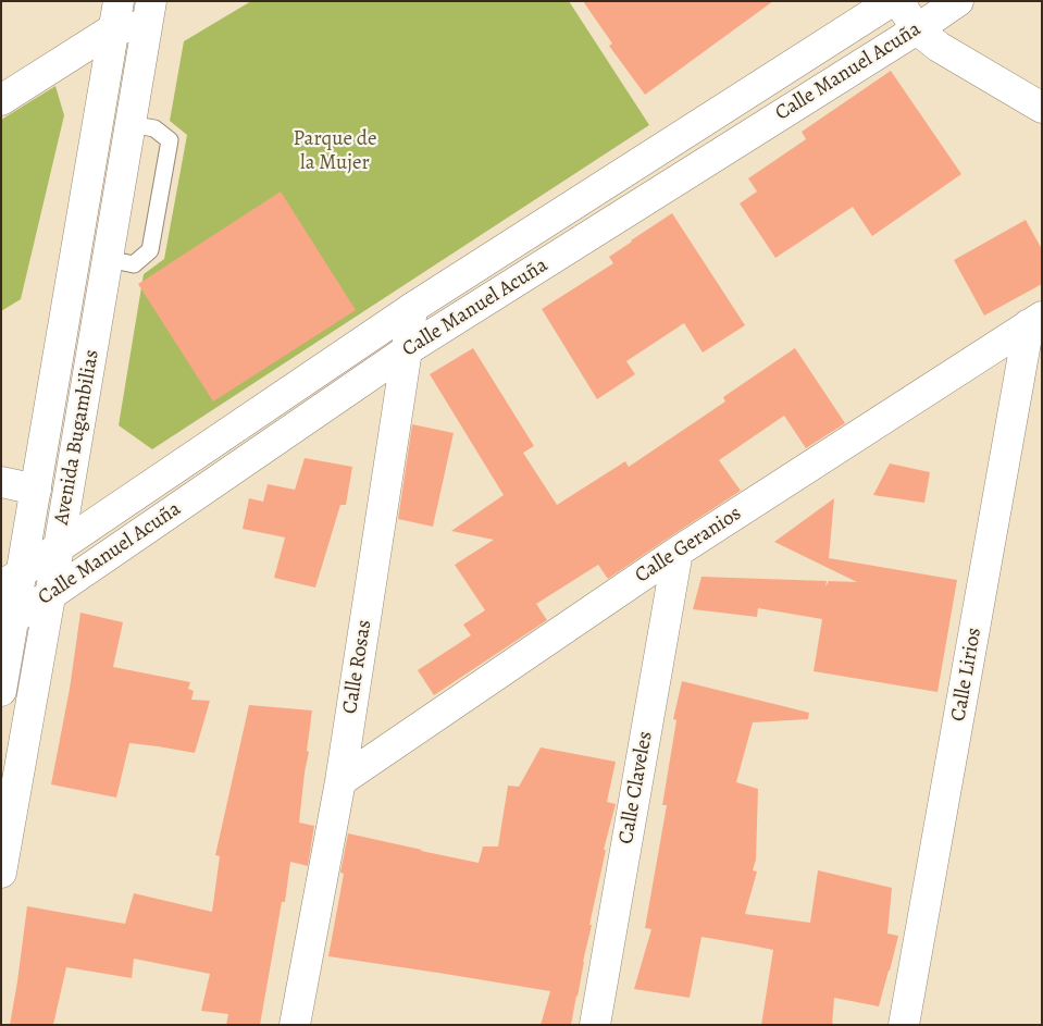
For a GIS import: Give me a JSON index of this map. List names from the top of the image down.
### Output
{
  "streets": {
    "main road": [
      "Calle Manuel Acuña",
      "Avenida Bugambilias",
      "Calle Geranios",
      "Calle Rosas",
      "Calle Lirios",
      "Calle Claveles"
    ]
  },
  "crossings": [
    ["Calle Manuel Acuña", "Avenida Bugambilias"],
    ["Calle Manuel Acuña", "Calle Rosas"],
    ["Calle Geranios", "Calle Rosas"],
    ["Calle Geranios", "Calle Lirios"],
    ["Calle Geranios", "Calle Claveles"]
  ],
  "parks": ["Parque de la Mujer"]
}
